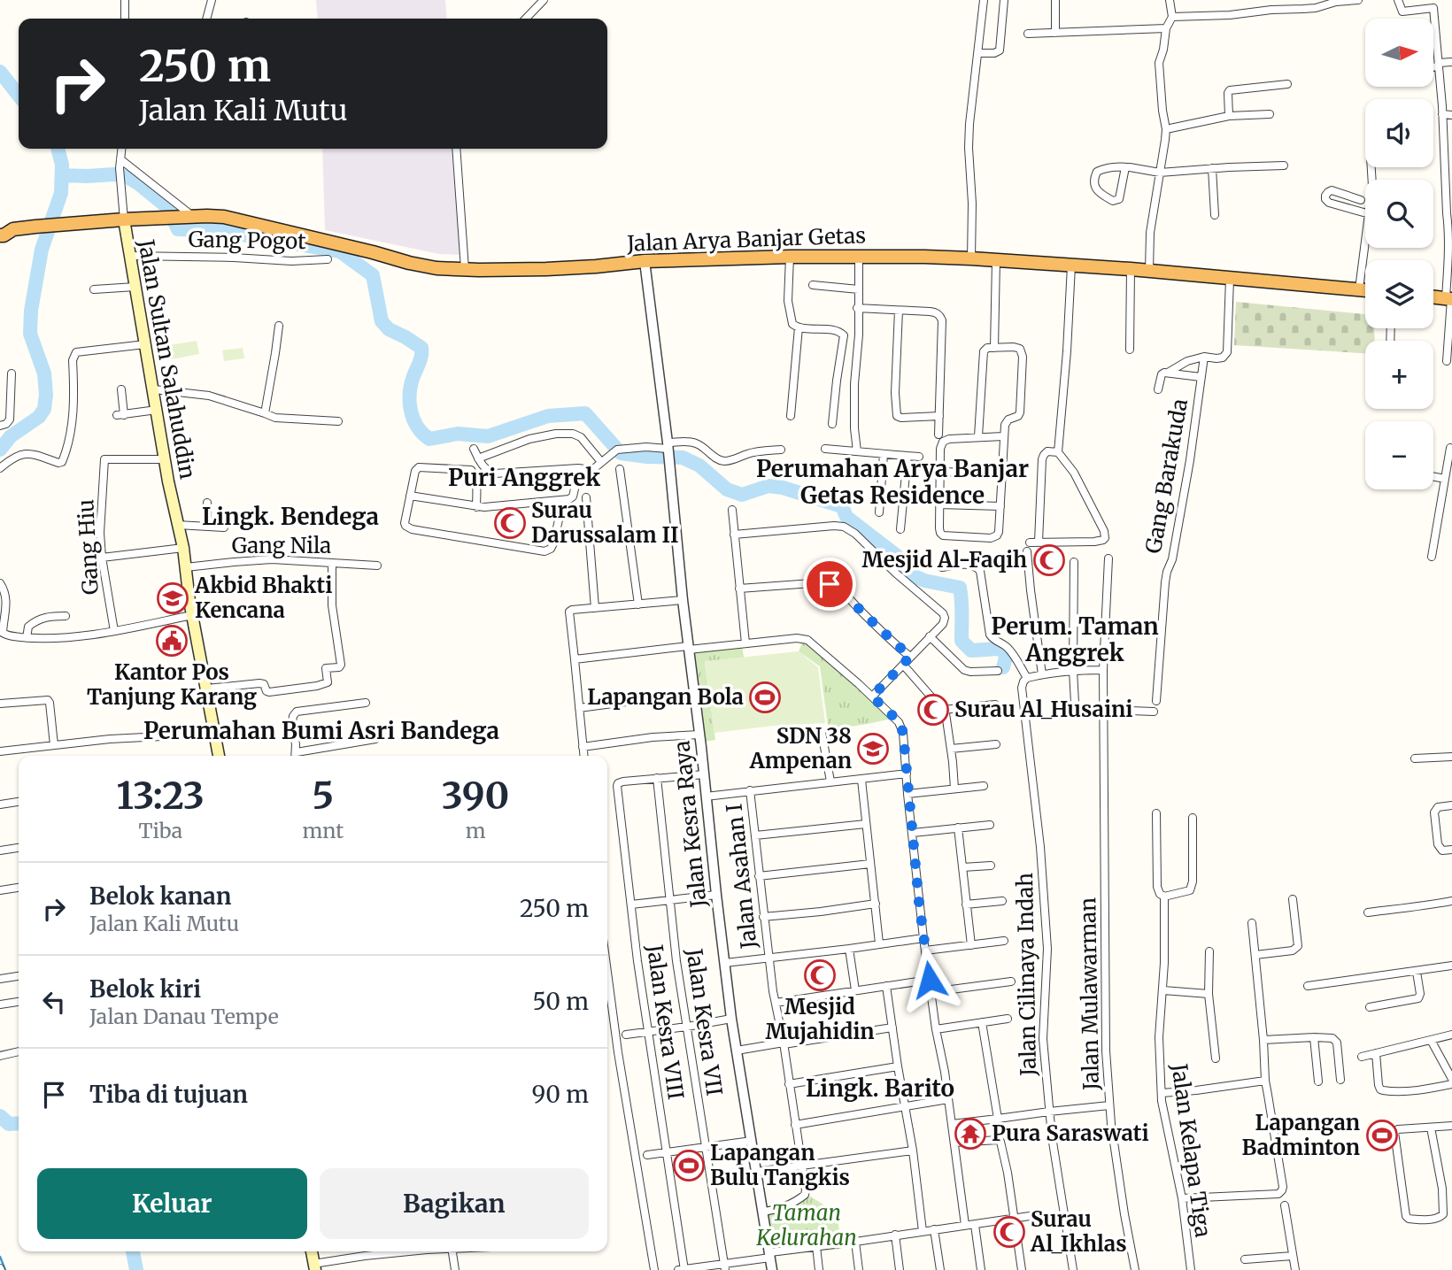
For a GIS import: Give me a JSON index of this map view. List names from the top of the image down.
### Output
{
  "streets": {
    "highway": ["Jalan Arya Banjar Getas"],
    "main road": ["Jalan Sultan Salahuddin"],
    "street": [
      "Gang Pogot",
      "Gang Barakuda",
      "Gang Nila",
      "Gang Hiu",
      "Jalan Kesra Raya",
      "Jalan Asahan I",
      "Jalan Cilinaya Indah",
      "Jalan Mulawarman",
      "Jalan Kesra VIII",
      "Jalan Kesra VII",
      "Jalan Kelapa Tiga"
    ]
  },
  "crossings": [
    ["Jalan Arya Banjar Getas", "Jalan Sultan Salahuddin"],
    ["Jalan Arya Banjar Getas", "Jalan Kesra Raya"],
    ["Gang Pogot", "Jalan Sultan Salahuddin"],
    ["Jalan Sultan Salahuddin", "Gang Nila"],
    ["Jalan Sultan Salahuddin", "Gang Hiu"],
    ["Jalan Kesra Raya", "Jalan Asahan I"],
    ["Jalan Kesra VIII", "Jalan Kesra VII"]
  ],
  "districts": [
    "Perumahan Arya Banjar Getas Residence",
    "Puri Anggrek",
    "Lingk. Bendega",
    "Perum. Taman Anggrek",
    "Perumahan Bumi Asri Bandega",
    "Lingk. Barito"
  ],
  "parks": ["Taman Kelurahan"],
  "places": {
    "mosque": [
      "Surau Darussalam II",
      "Mesjid Al-Faqih",
      "Surau Al_Husaini",
      "Mesjid Mujahidin",
      "Surau Al_Ikhlas"
    ],
    "school or university": ["Akbid Bhakti Kencana", "SDN 38 Ampenan"],
    "public building": ["Kantor Pos Tanjung Karang"],
    "sports": ["Lapangan Bola", "Lapangan Badminton", "Lapangan Bulu Tangkis"],
    "temple": ["Pura Saraswati"]
  },
  "north": "right",
  "page": {
    "map_buttons": ["+", "−"],
    "turn": ["250 m", "Jalan Kali Mutu"],
    "eta": [
      "13:23",
      "Tiba",
      "5",
      "mnt",
      "390",
      "m"
    ],
    "list": [
      {
        "name": "Belok kanan",
        "note": "Jalan Kali Mutu",
        "value": "250 m"
      },
      {
        "name": "Belok kiri",
        "note": "Jalan Danau Tempe",
        "value": "50 m"
      },
      {
        "name": "Tiba di tujuan",
        "value": "90 m"
      }
    ],
    "buttons": ["Keluar", "Bagikan"]
  }
}
